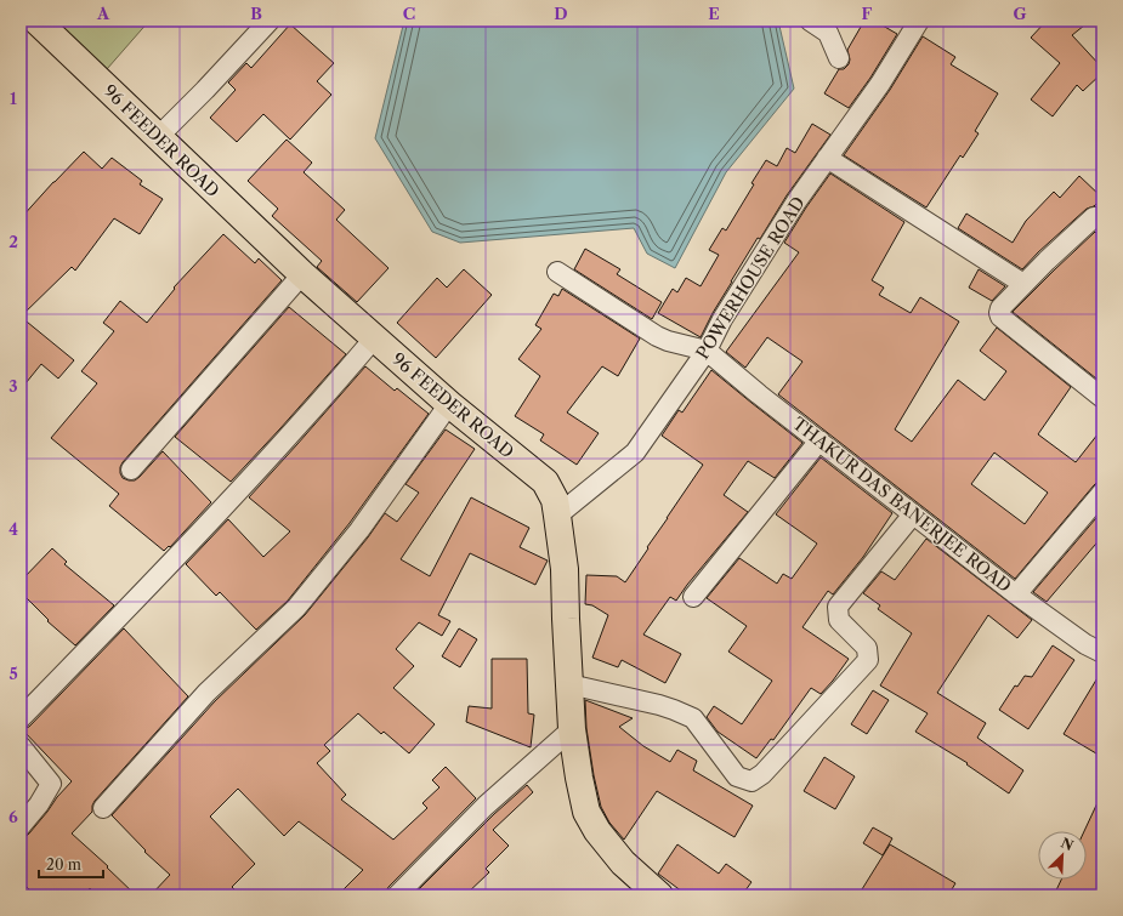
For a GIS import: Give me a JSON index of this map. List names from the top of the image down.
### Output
{
  "streets": {
    "main road": ["96 FEEDER ROAD"],
    "street": ["POWERHOUSE ROAD", "THAKUR DAS BANERJEE ROAD"]
  },
  "crossings": [
    ["96 FEEDER ROAD", "POWERHOUSE ROAD"],
    ["POWERHOUSE ROAD", "THAKUR DAS BANERJEE ROAD"]
  ],
  "scale_bar": "20 m",
  "north": "top right",
  "grid": {
    "columns": [
      "A",
      "B",
      "C",
      "D",
      "E",
      "F",
      "G"
    ],
    "rows": [
      "1",
      "2",
      "3",
      "4",
      "5",
      "6"
    ]
  }
}
